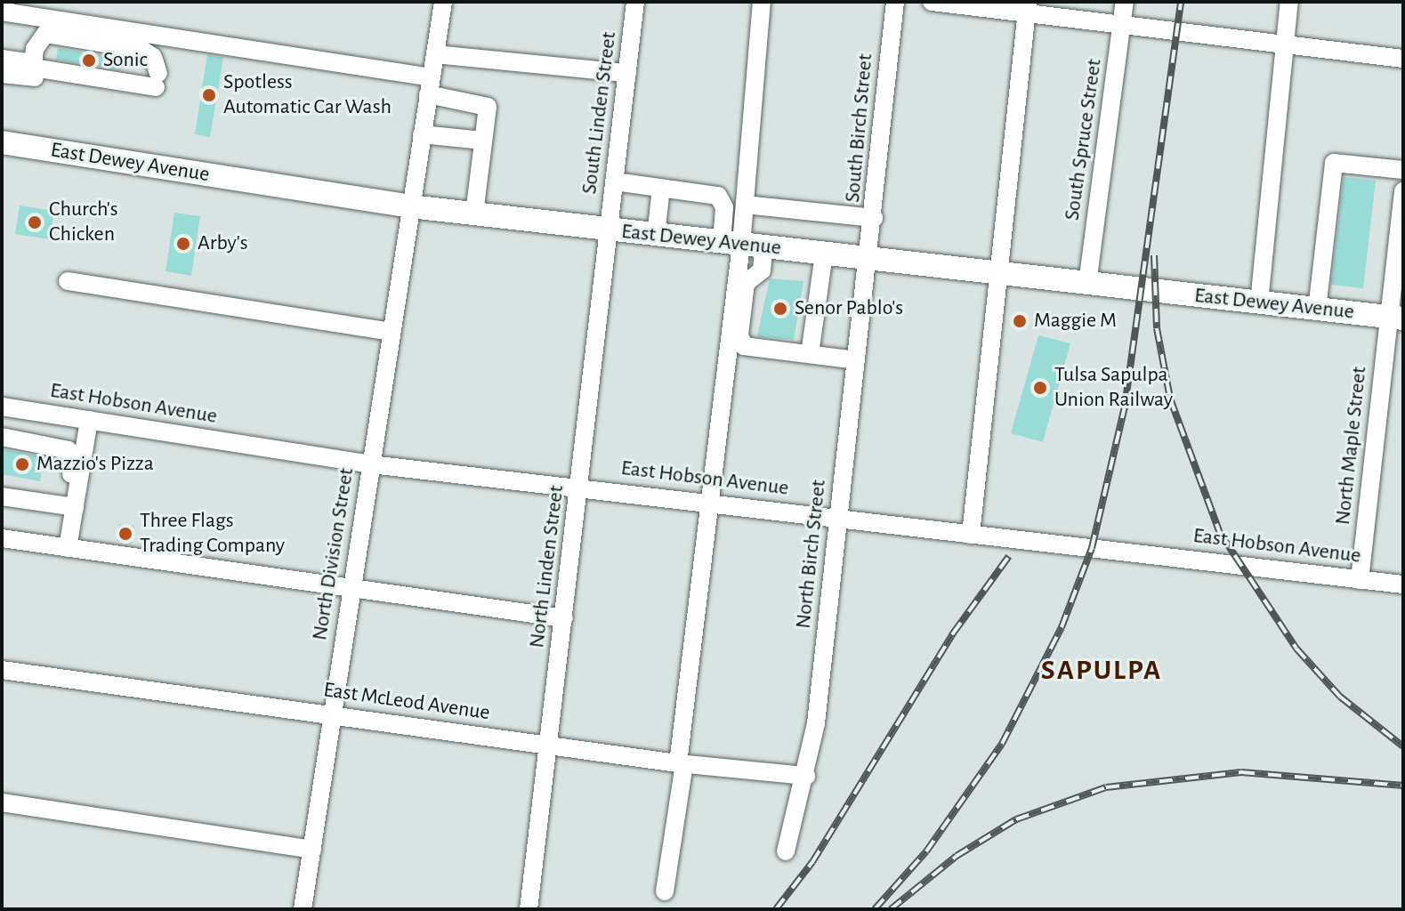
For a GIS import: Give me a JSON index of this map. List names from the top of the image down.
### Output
{
  "streets": {
    "main road": ["East Dewey Avenue"],
    "street": [
      "South Linden Street",
      "South Birch Street",
      "South Spruce Street",
      "East Hobson Avenue",
      "North Maple Street",
      "North Division Street",
      "North Birch Street",
      "North Linden Street",
      "East McLeod Avenue"
    ]
  },
  "crossings": [
    ["South Linden Street", "East Dewey Avenue"],
    ["South Linden Street", "North Linden Street"],
    ["South Birch Street", "East Dewey Avenue"],
    ["South Birch Street", "North Birch Street"],
    ["South Spruce Street", "East Dewey Avenue"],
    ["East Dewey Avenue", "North Maple Street"],
    ["East Dewey Avenue", "North Division Street"],
    ["East Dewey Avenue", "North Birch Street"],
    ["East Dewey Avenue", "North Linden Street"],
    ["East Hobson Avenue", "North Maple Street"],
    ["East Hobson Avenue", "North Division Street"],
    ["East Hobson Avenue", "North Birch Street"],
    ["East Hobson Avenue", "North Linden Street"],
    ["North Division Street", "East McLeod Avenue"],
    ["North Birch Street", "East McLeod Avenue"],
    ["North Linden Street", "East McLeod Avenue"]
  ],
  "districts": ["SAPULPA"],
  "places": [
    "Sonic",
    "Spotless Automatic Car Wash",
    "Church's Chicken",
    "Arby's",
    "Senor Pablo's",
    "Maggie M",
    "Tulsa Sapulpa Union Railway",
    "Mazzio's Pizza",
    "Three Flags Trading Company"
  ]
}
